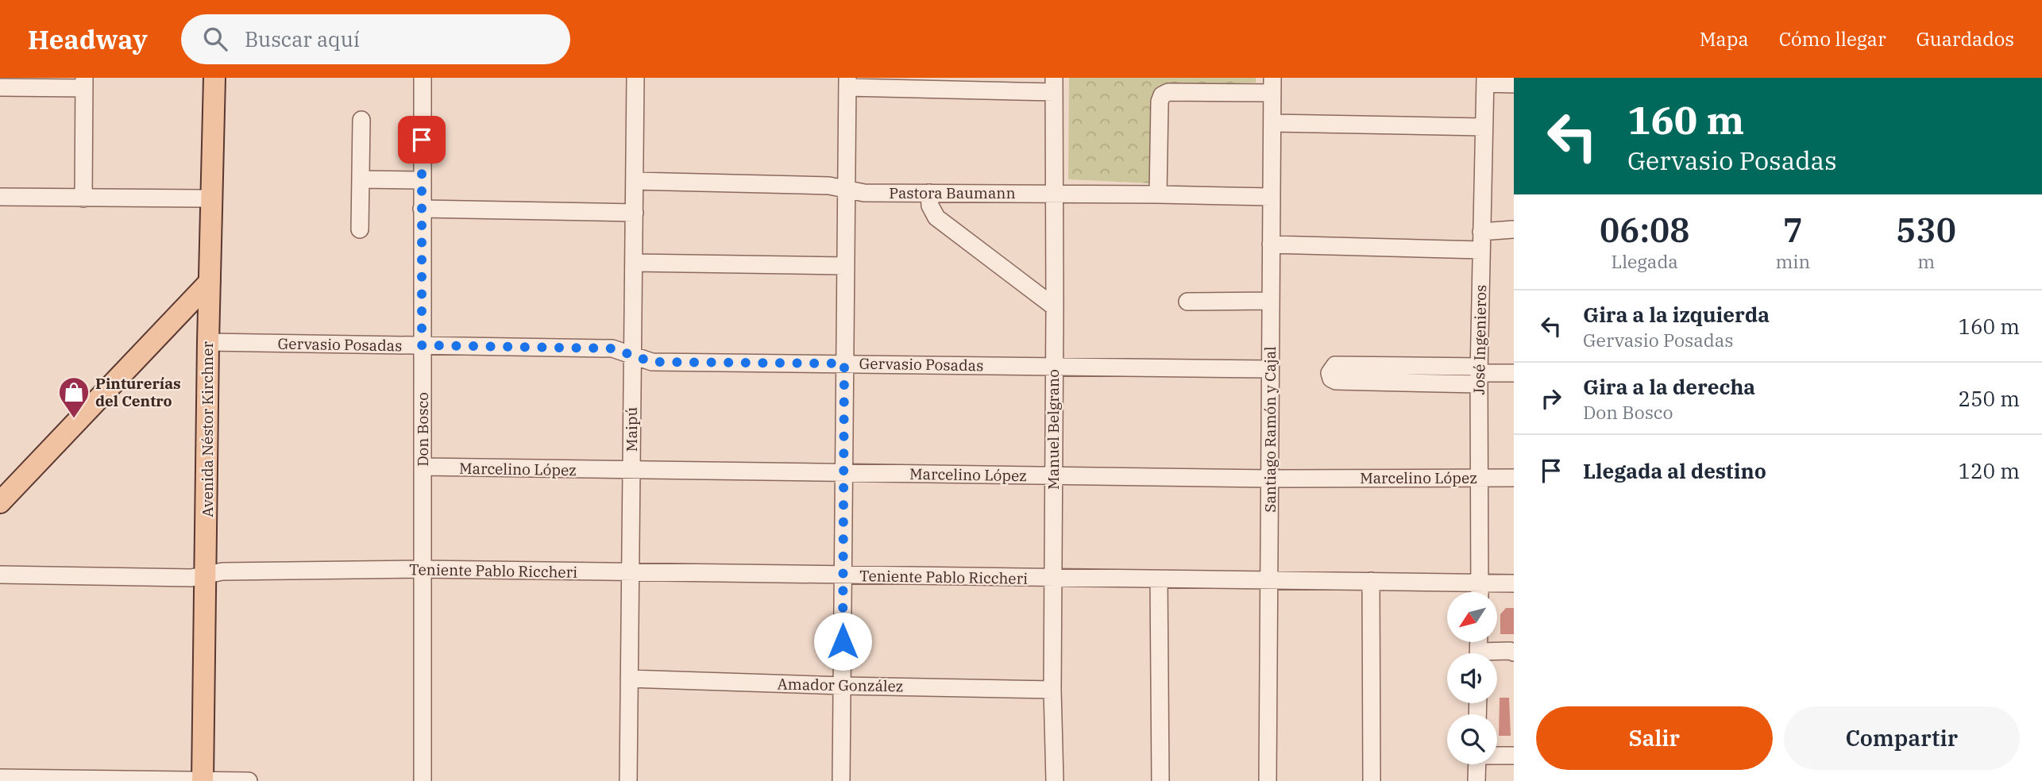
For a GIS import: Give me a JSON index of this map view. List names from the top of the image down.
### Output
{
  "streets": {
    "main road": ["Avenida Néstor Kirchner"],
    "street": [
      "Pastora Baumann",
      "José Ingenieros",
      "Gervasio Posadas",
      "Don Bosco",
      "Maipú",
      "Manuel Belgrano",
      "Santiago Ramón y Cajal",
      "Marcelino López",
      "Teniente Pablo Riccheri",
      "Amador González"
    ]
  },
  "crossings": [
    ["Pastora Baumann", "Maipú"],
    ["Pastora Baumann", "Manuel Belgrano"],
    ["Pastora Baumann", "Santiago Ramón y Cajal"],
    ["José Ingenieros", "Marcelino López"],
    ["José Ingenieros", "Teniente Pablo Riccheri"],
    ["Gervasio Posadas", "Avenida Néstor Kirchner"],
    ["Gervasio Posadas", "Don Bosco"],
    ["Gervasio Posadas", "Maipú"],
    ["Gervasio Posadas", "Manuel Belgrano"],
    ["Gervasio Posadas", "Santiago Ramón y Cajal"],
    ["Avenida Néstor Kirchner", "Teniente Pablo Riccheri"],
    ["Don Bosco", "Marcelino López"],
    ["Don Bosco", "Teniente Pablo Riccheri"],
    ["Maipú", "Marcelino López"],
    ["Maipú", "Teniente Pablo Riccheri"],
    ["Maipú", "Amador González"],
    ["Manuel Belgrano", "Marcelino López"],
    ["Manuel Belgrano", "Teniente Pablo Riccheri"],
    ["Manuel Belgrano", "Amador González"],
    ["Santiago Ramón y Cajal", "Marcelino López"],
    ["Santiago Ramón y Cajal", "Teniente Pablo Riccheri"]
  ],
  "places": {
    "shop": ["Pinturerías del Centro"]
  },
  "north": "bottom left",
  "page": {
    "header": "Headway",
    "search": "Buscar aquí",
    "nav": ["Mapa", "Cómo llegar", "Guardados"],
    "turn": ["160 m", "Gervasio Posadas"],
    "eta": [
      "06:08",
      "Llegada",
      "7",
      "min",
      "530",
      "m"
    ],
    "list": [
      {
        "name": "Gira a la izquierda",
        "note": "Gervasio Posadas",
        "value": "160 m"
      },
      {
        "name": "Gira a la derecha",
        "note": "Don Bosco",
        "value": "250 m"
      },
      {
        "name": "Llegada al destino",
        "value": "120 m"
      }
    ],
    "buttons": ["Salir", "Compartir"]
  }
}
